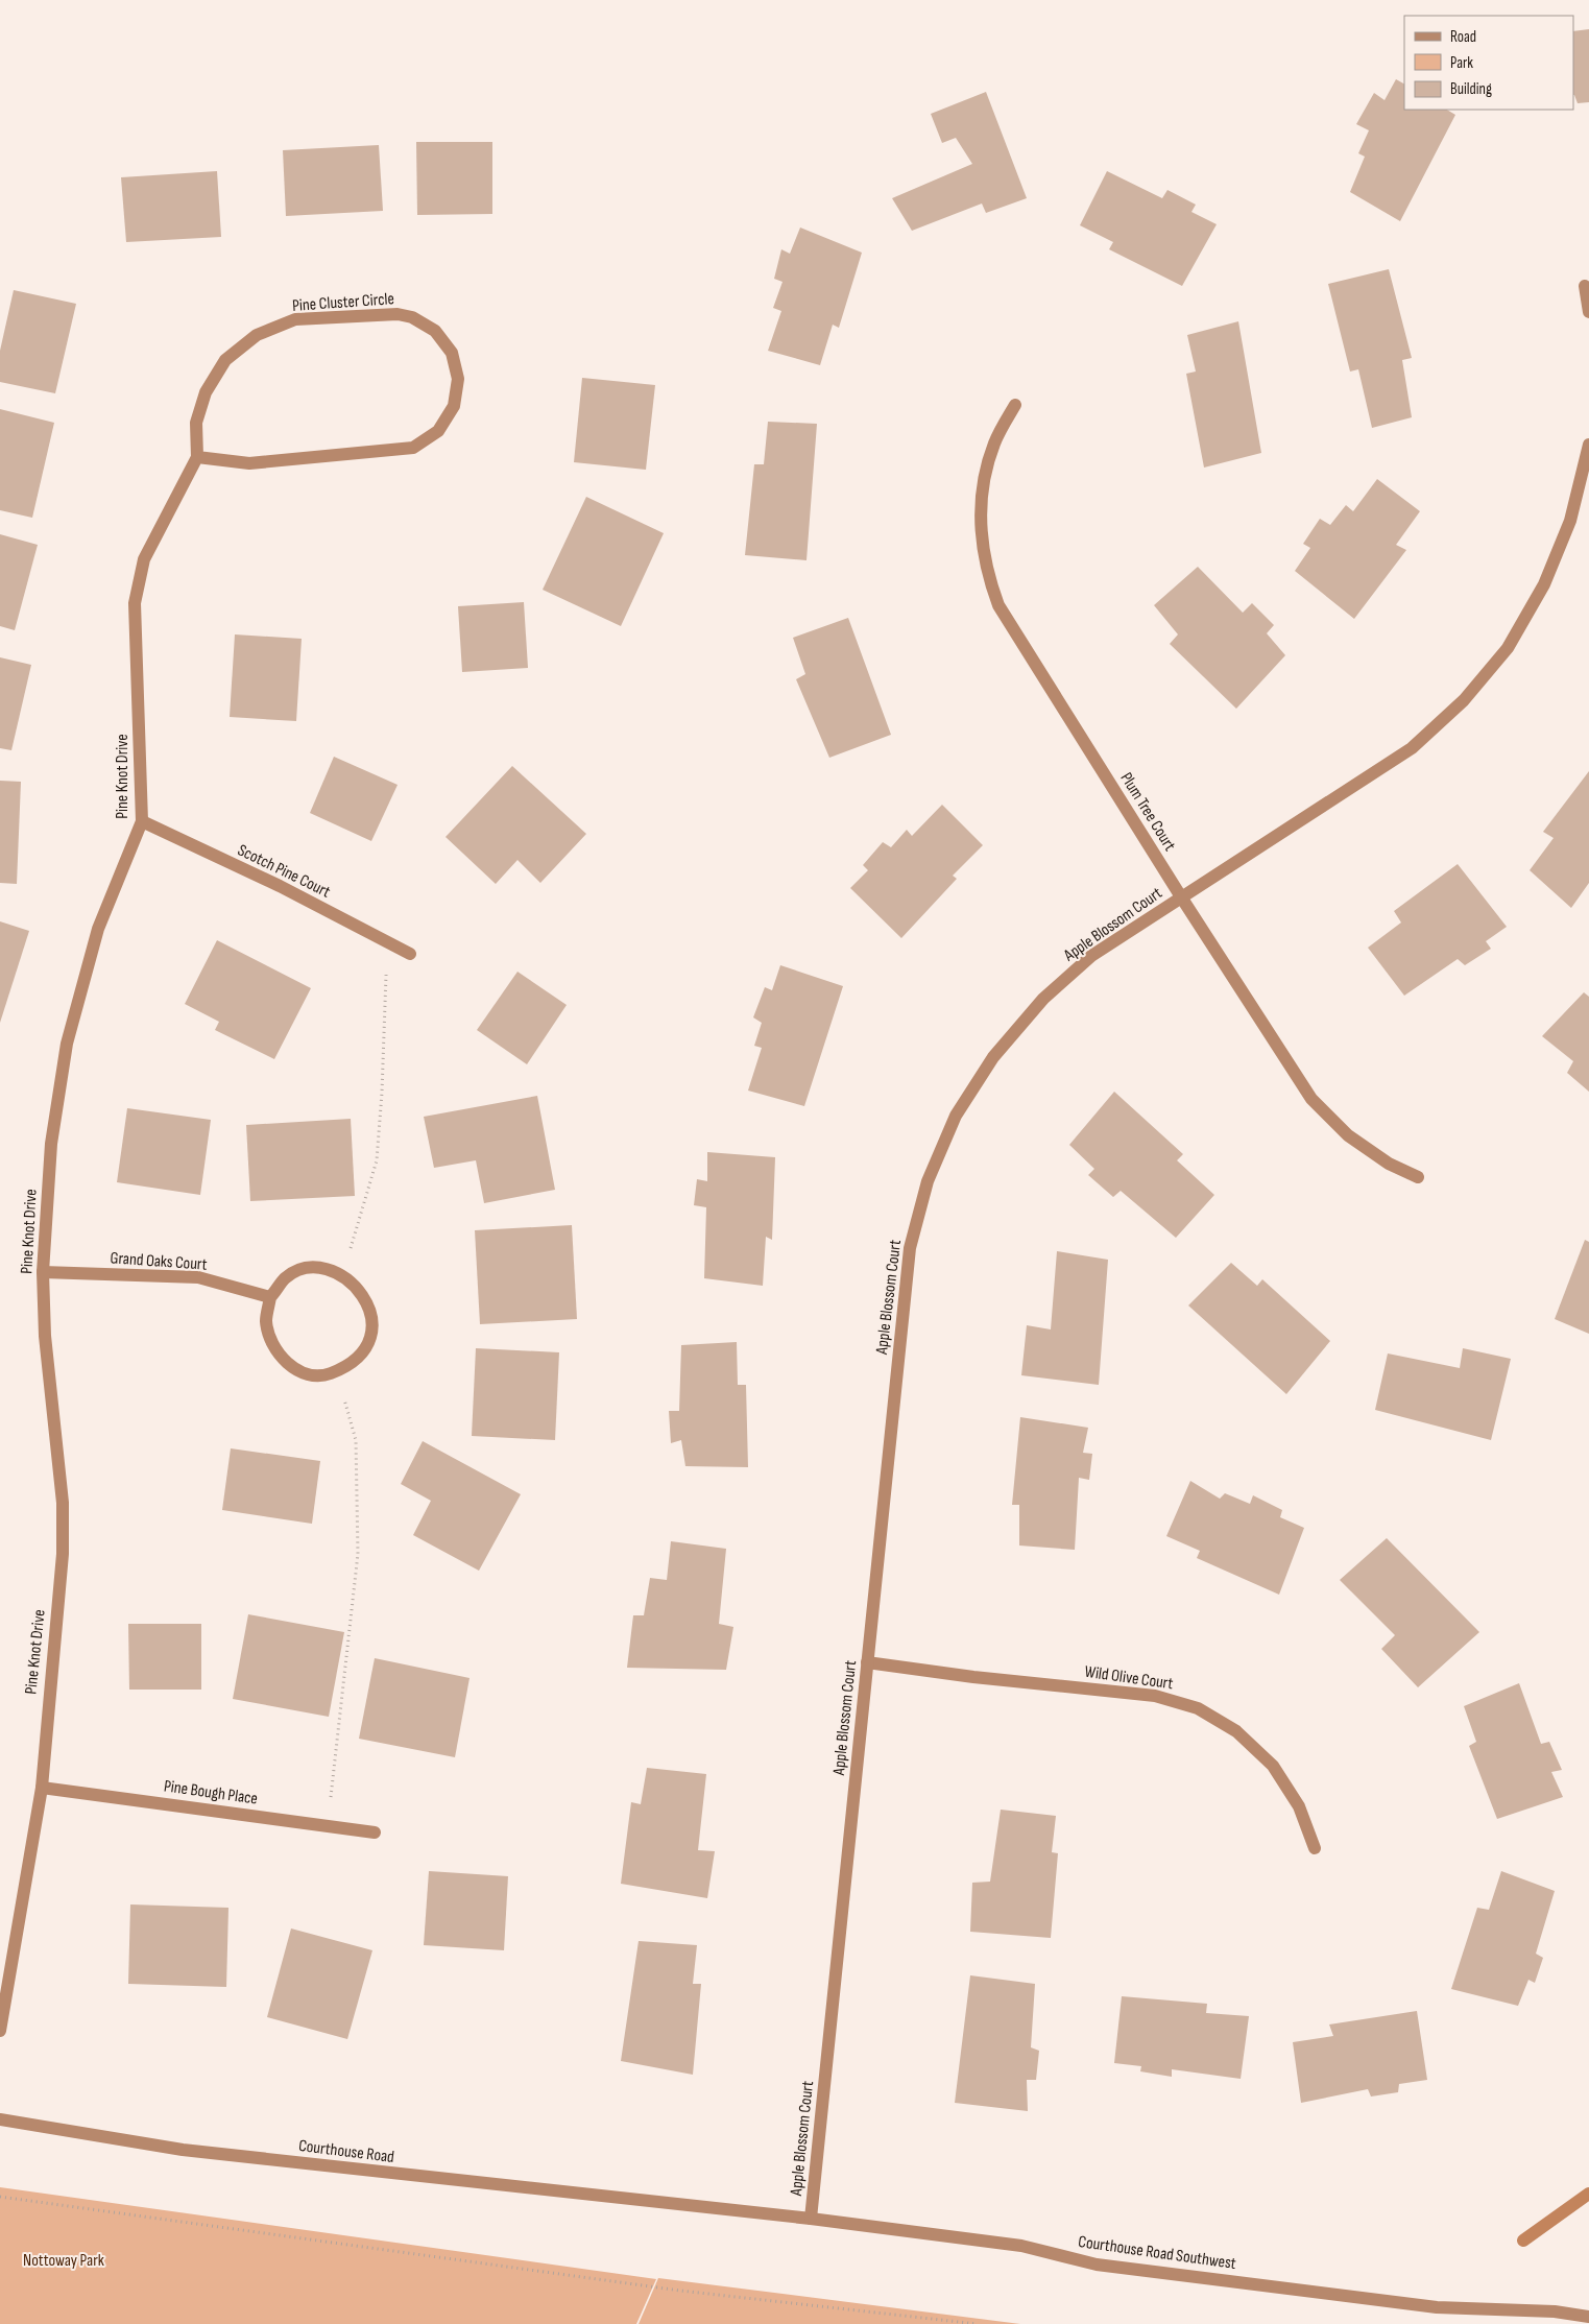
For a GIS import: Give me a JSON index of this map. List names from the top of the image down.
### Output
{
  "streets": {
    "street": [
      "Pine Cluster Circle",
      "Pine Knot Drive",
      "Plum Tree Court",
      "Scotch Pine Court",
      "Apple Blossom Court",
      "Grand Oaks Court",
      "Wild Olive Court",
      "Pine Bough Place",
      "Courthouse Road",
      "Courthouse Road Southwest"
    ]
  },
  "crossings": [
    ["Pine Cluster Circle", "Pine Knot Drive"],
    ["Pine Knot Drive", "Scotch Pine Court"],
    ["Pine Knot Drive", "Grand Oaks Court"],
    ["Pine Knot Drive", "Pine Bough Place"],
    ["Plum Tree Court", "Apple Blossom Court"],
    ["Apple Blossom Court", "Wild Olive Court"],
    ["Apple Blossom Court", "Courthouse Road Southwest"],
    ["Courthouse Road", "Courthouse Road Southwest"]
  ],
  "parks": ["Nottoway Park"],
  "legend": ["Road", "Park", "Building"]
}
